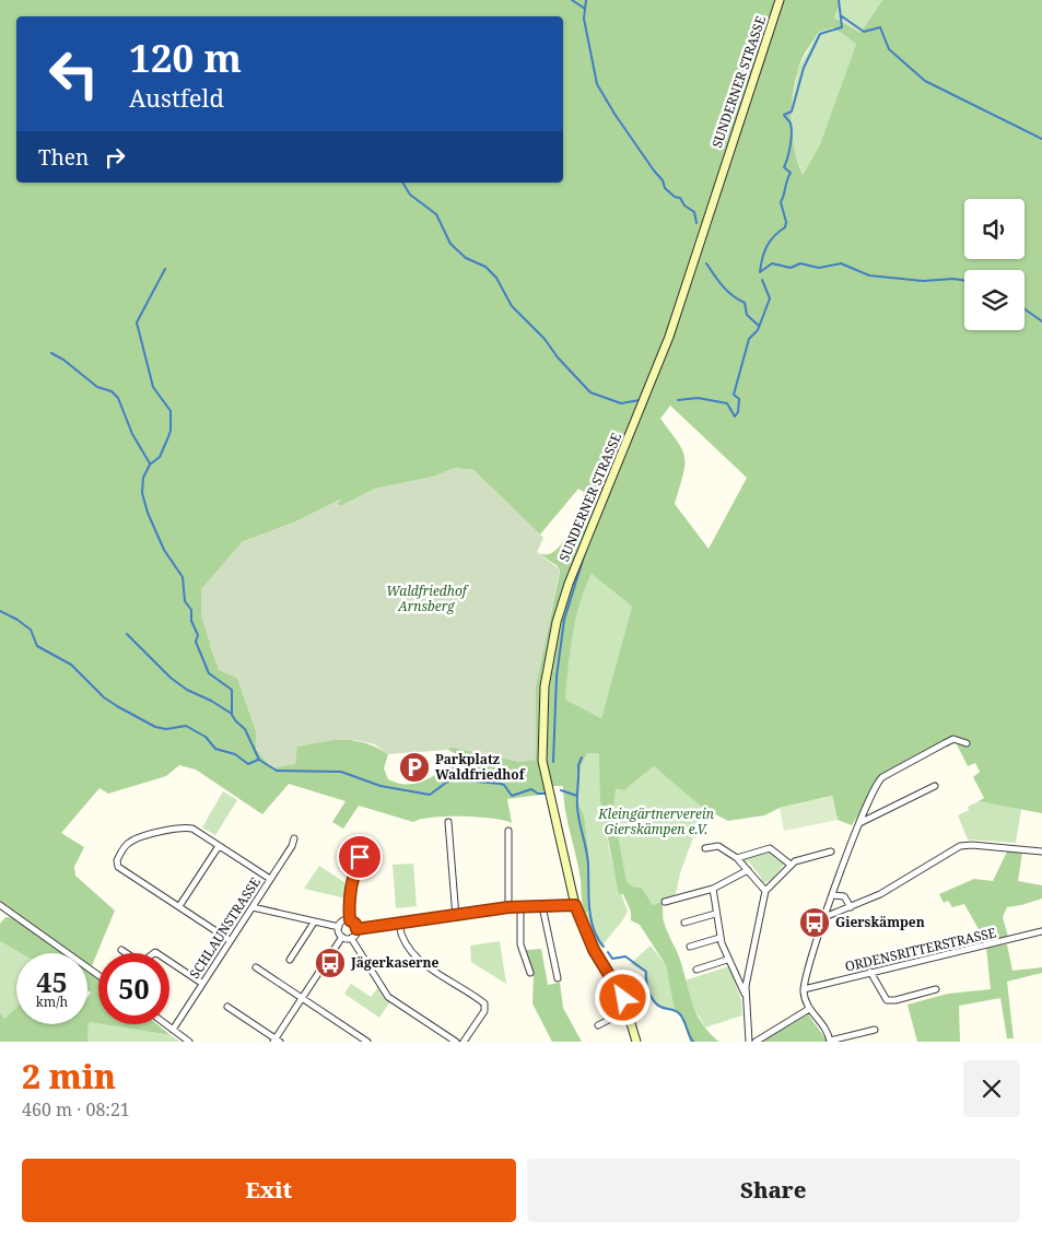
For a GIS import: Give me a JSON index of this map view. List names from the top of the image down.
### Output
{
  "streets": {
    "main road": ["SUNDERNER STRASSE"],
    "street": ["SCHLAUNSTRASSE", "ORDENSRITTERSTRASSE"]
  },
  "parks": ["Waldfriedhof Arnsberg", "Kleingärtnerverein Gierskämpen e.V."],
  "places": {
    "parking": ["Parkplatz Waldfriedhof"],
    "bus stop": ["Gierskämpen", "Jägerkaserne"]
  },
  "page": {
    "turn": ["120 m", "Austfeld"],
    "then": "Then",
    "speed": "45 km/h",
    "limit": "50",
    "heading": ["2 min", "460 m · 08:21"],
    "buttons": ["Exit", "Share"]
  }
}
